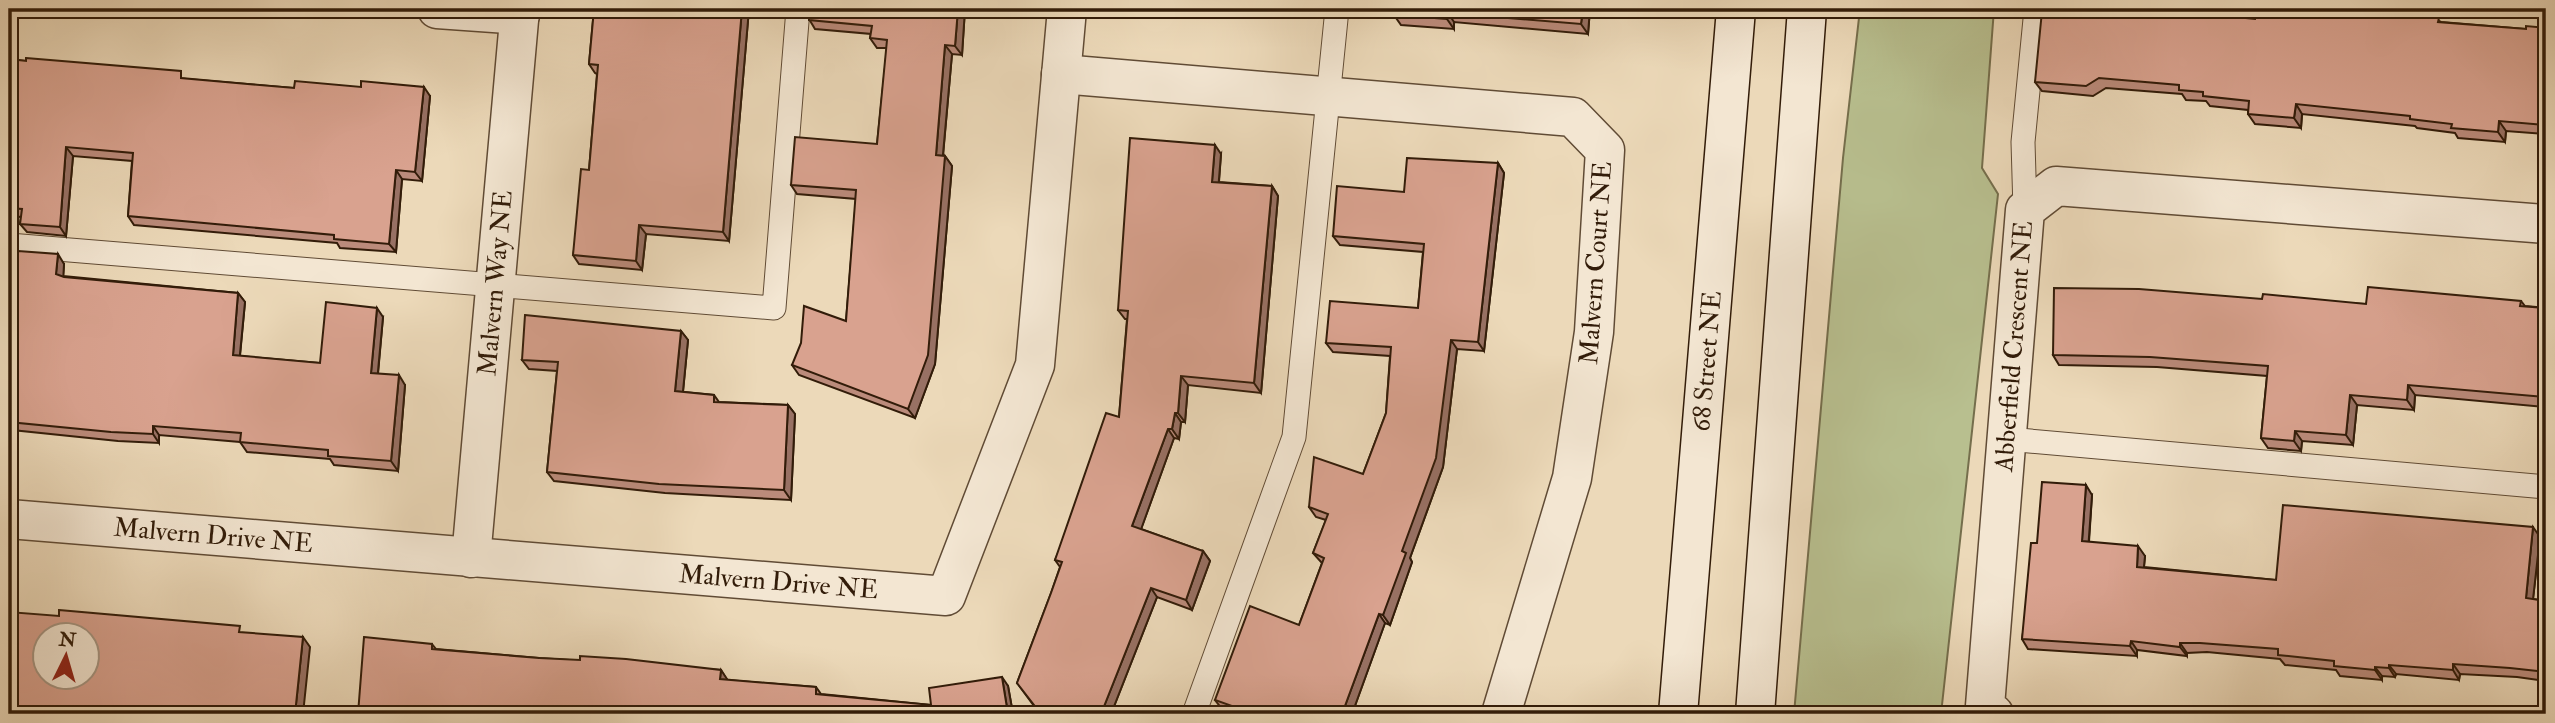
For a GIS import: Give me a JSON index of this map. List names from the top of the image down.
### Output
{
  "streets": {
    "street": [
      "Malvern Court NE",
      "Malvern Way NE",
      "Abberfield Crescent NE",
      "68 Street NE",
      "Malvern Drive NE"
    ]
  },
  "crossings": [
    ["Malvern Court NE", "Malvern Drive NE"],
    ["Malvern Way NE", "Malvern Drive NE"]
  ],
  "north": "top"
}
